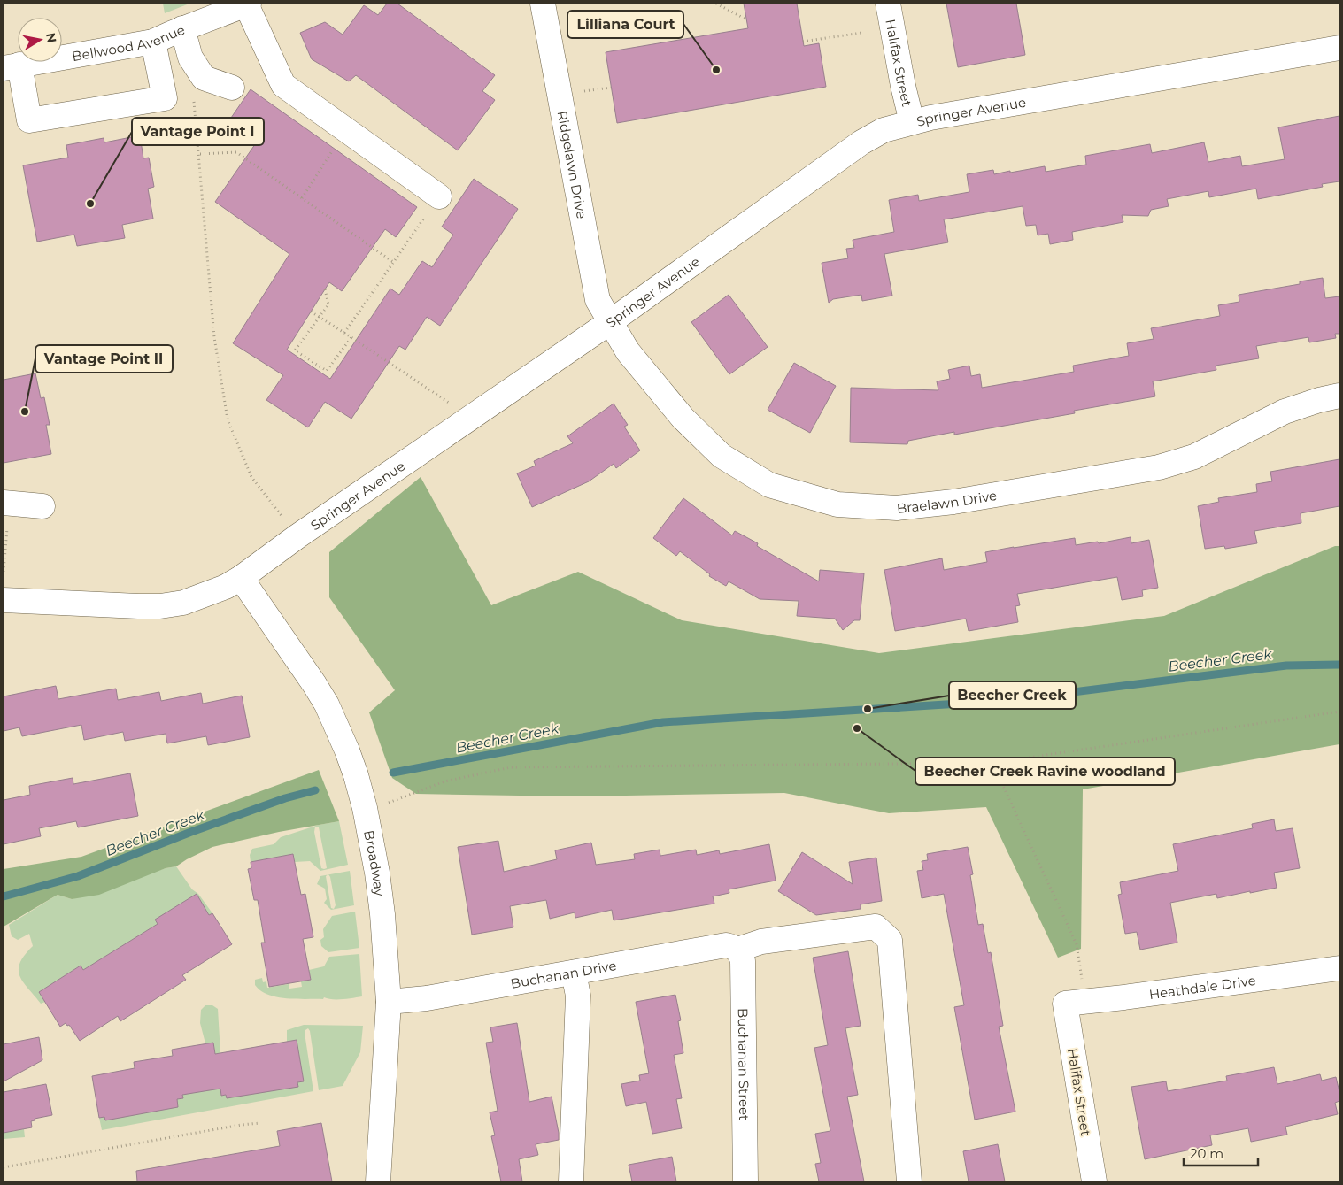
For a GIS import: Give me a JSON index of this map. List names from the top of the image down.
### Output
{
  "streets": {
    "street": [
      "Bellwood Avenue",
      "Halifax Street",
      "Springer Avenue",
      "Ridgelawn Drive",
      "Braelawn Drive",
      "Broadway",
      "Buchanan Drive",
      "Heathdale Drive",
      "Buchanan Street"
    ]
  },
  "crossings": [
    ["Halifax Street", "Springer Avenue"],
    ["Halifax Street", "Heathdale Drive"],
    ["Springer Avenue", "Ridgelawn Drive"],
    ["Springer Avenue", "Braelawn Drive"],
    ["Springer Avenue", "Broadway"],
    ["Ridgelawn Drive", "Braelawn Drive"],
    ["Broadway", "Buchanan Drive"],
    ["Buchanan Drive", "Buchanan Street"]
  ],
  "water": ["Beecher Creek"],
  "places": [
    "Lilliana Court",
    "Vantage Point I",
    "Vantage Point II",
    "Beecher Creek",
    "Beecher Creek Ravine woodland"
  ],
  "scale_bar": "20 m",
  "north": "right"
}
